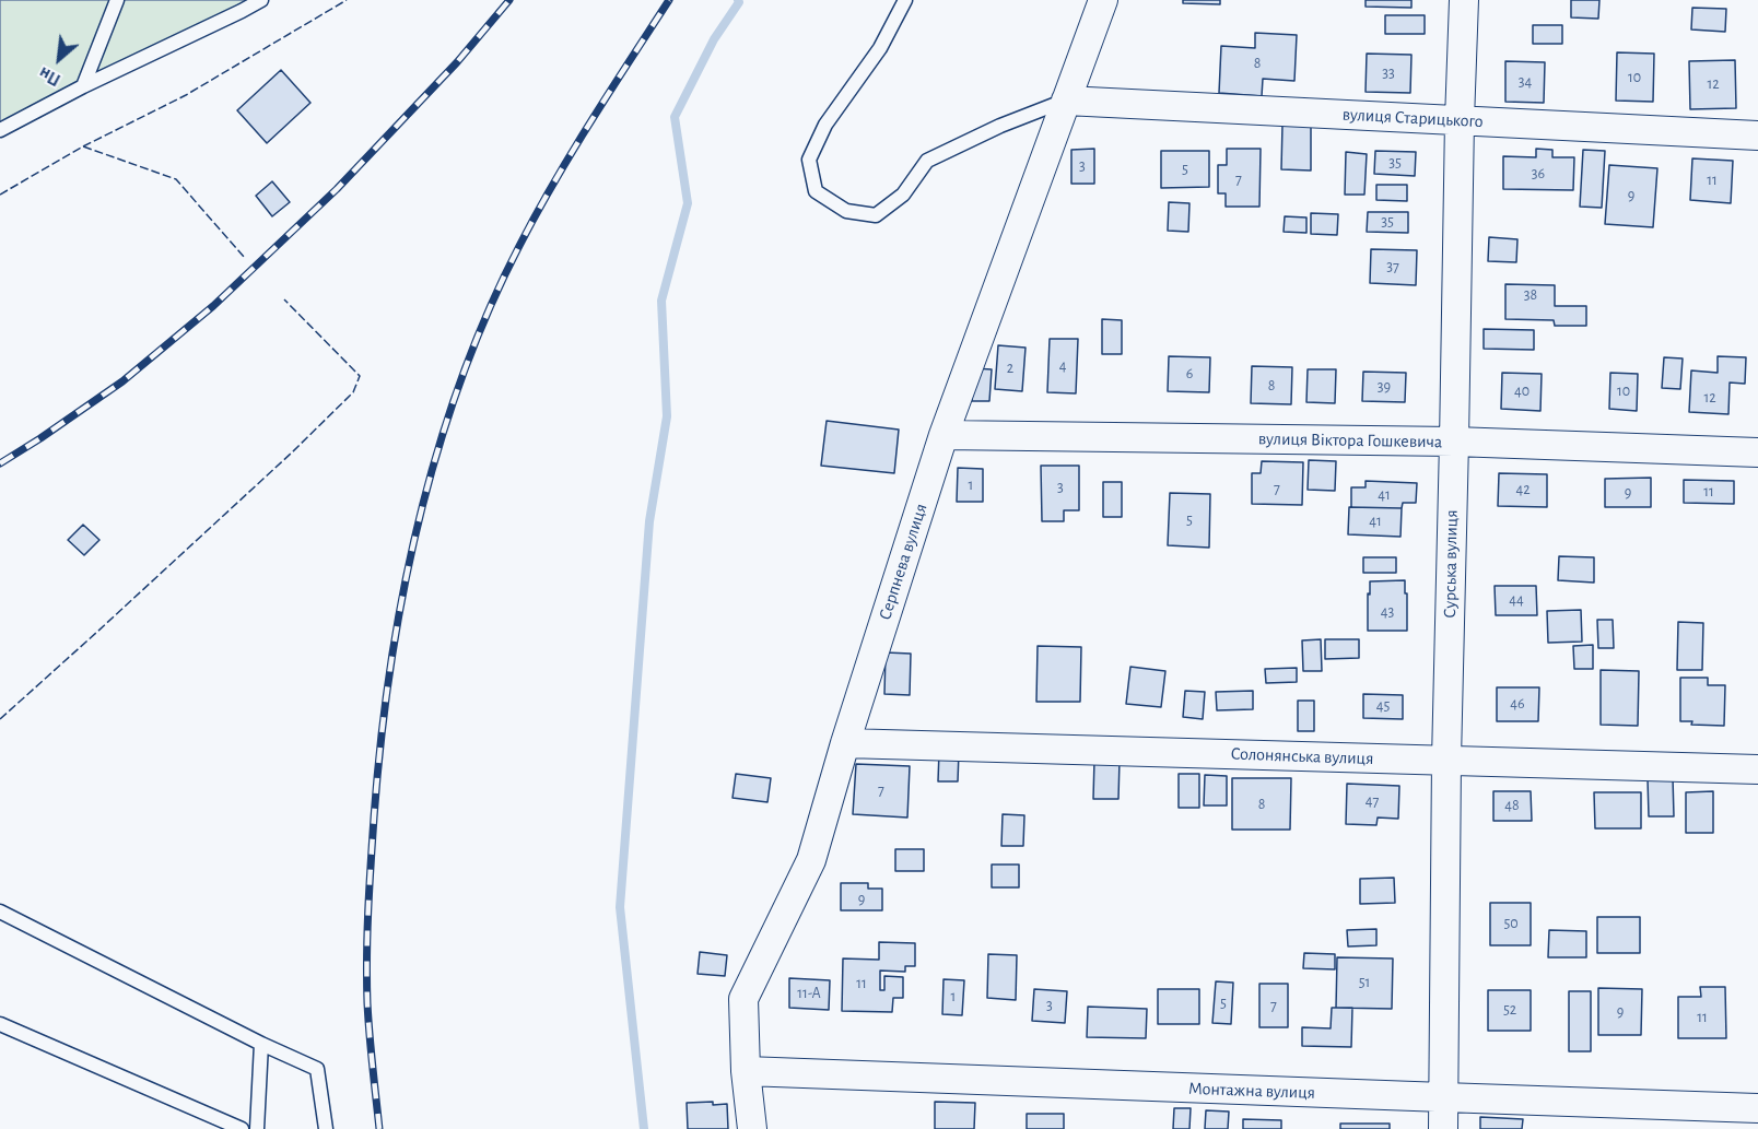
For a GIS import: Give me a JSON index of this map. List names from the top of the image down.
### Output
{
  "streets": {
    "street": [
      "вулиця Старицького",
      "вулиця Віктора Гошкевича",
      "Серпнева вулиця",
      "Сурська вулиця",
      "Солонянська вулиця",
      "Монтажна вулиця"
    ]
  },
  "crossings": [
    ["вулиця Старицького", "Серпнева вулиця"],
    ["вулиця Старицького", "Сурська вулиця"],
    ["вулиця Віктора Гошкевича", "Серпнева вулиця"],
    ["вулиця Віктора Гошкевича", "Сурська вулиця"],
    ["Серпнева вулиця", "Солонянська вулиця"],
    ["Серпнева вулиця", "Монтажна вулиця"],
    ["Сурська вулиця", "Солонянська вулиця"],
    ["Сурська вулиця", "Монтажна вулиця"]
  ],
  "house_numbers": [
    "8",
    "33",
    "10",
    "34",
    "12",
    "35",
    "3",
    "5",
    "36",
    "7",
    "11",
    "9",
    "35",
    "37",
    "38",
    "4",
    "2",
    "6",
    "8",
    "39",
    "40",
    "10",
    "12",
    "1",
    "3",
    "7",
    "42",
    "11",
    "9",
    "41",
    "5",
    "41",
    "44",
    "43",
    "46",
    "45",
    "7",
    "47",
    "8",
    "48",
    "9",
    "50",
    "51",
    "11",
    "11-А",
    "1",
    "5",
    "3",
    "7",
    "52",
    "9",
    "11"
  ],
  "north": "bottom left"
}
